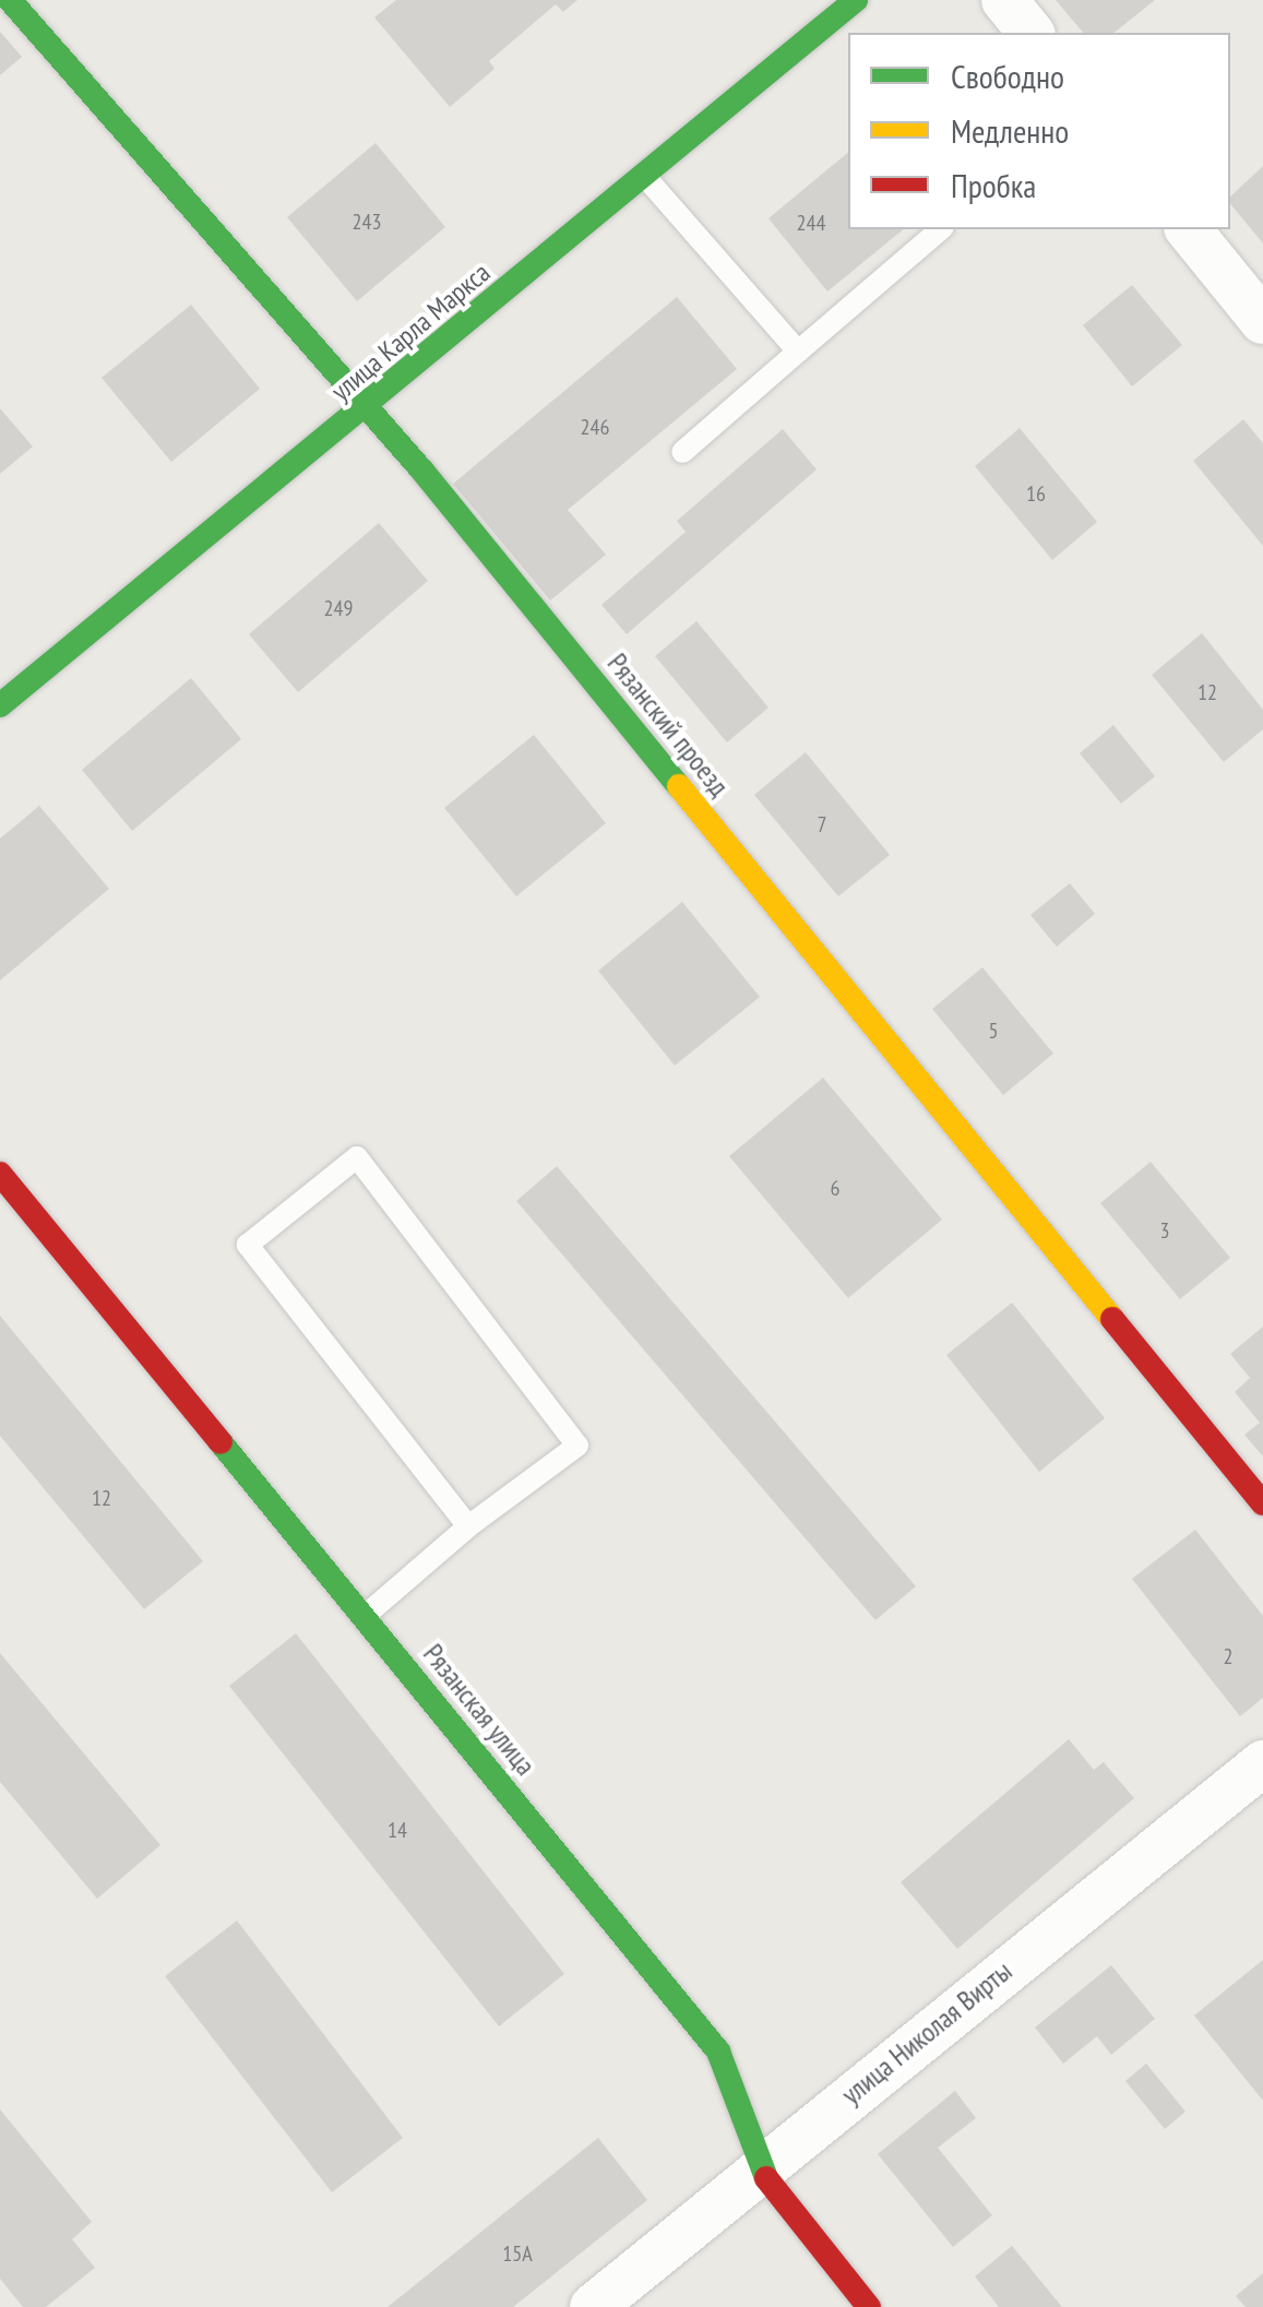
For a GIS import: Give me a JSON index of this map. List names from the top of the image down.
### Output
{
  "streets": {
    "street": [
      "улица Карла Маркса",
      "Рязанский проезд",
      "Рязанская улица",
      "улица Николая Вирты"
    ]
  },
  "crossings": [
    ["улица Карла Маркса", "Рязанский проезд"],
    ["Рязанская улица", "улица Николая Вирты"]
  ],
  "house_numbers": [
    "243",
    "244",
    "246",
    "16",
    "249",
    "12",
    "7",
    "5",
    "6",
    "3",
    "12",
    "2",
    "14",
    "15А"
  ],
  "legend": ["Свободно", "Медленно", "Пробка"]
}
